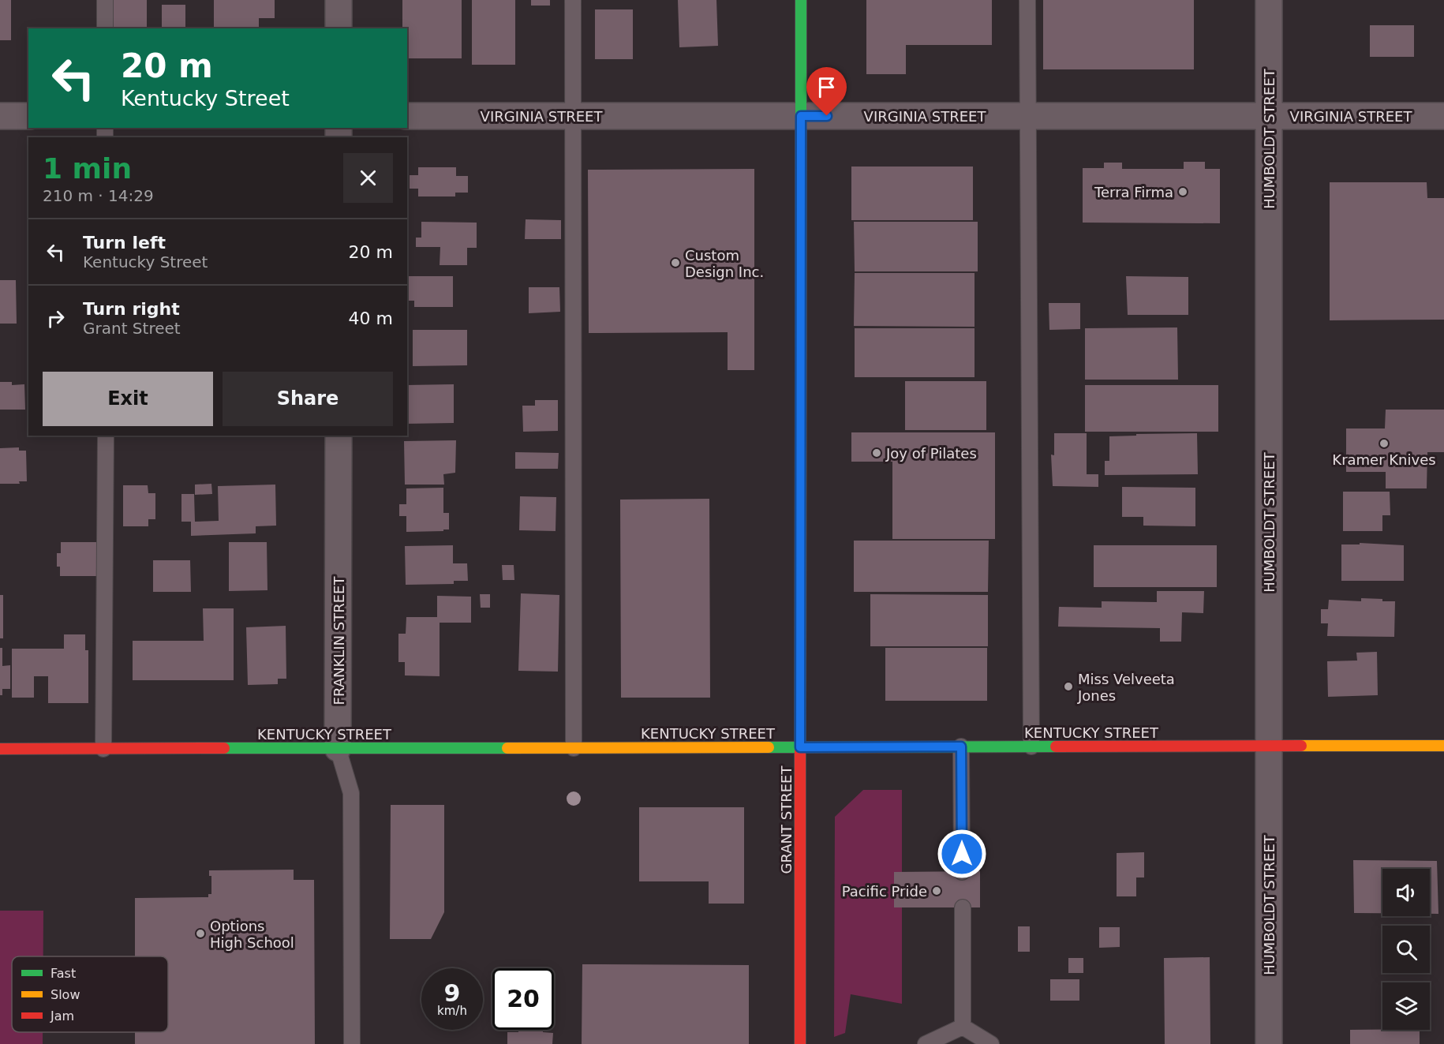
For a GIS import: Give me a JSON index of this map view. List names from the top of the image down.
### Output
{
  "streets": {
    "street": [
      "VIRGINIA STREET",
      "HUMBOLDT STREET",
      "FRANKLIN STREET",
      "KENTUCKY STREET",
      "GRANT STREET"
    ]
  },
  "crossings": [
    ["VIRGINIA STREET", "HUMBOLDT STREET"],
    ["VIRGINIA STREET", "GRANT STREET"],
    ["HUMBOLDT STREET", "KENTUCKY STREET"],
    ["FRANKLIN STREET", "KENTUCKY STREET"],
    ["KENTUCKY STREET", "GRANT STREET"]
  ],
  "places": [
    "Terra Firma",
    "Custom Design Inc.",
    "Kramer Knives",
    "Joy of Pilates",
    "Miss Velveeta Jones",
    "Pacific Pride",
    "Options High School"
  ],
  "legend": ["Fast", "Slow", "Jam"],
  "page": {
    "turn": ["20 m", "Kentucky Street"],
    "heading": ["1 min", "210 m · 14:29"],
    "list": [
      {
        "name": "Turn left",
        "note": "Kentucky Street",
        "value": "20 m"
      },
      {
        "name": "Turn right",
        "note": "Grant Street",
        "value": "40 m"
      }
    ],
    "buttons": ["Exit", "Share"],
    "speed": "9 km/h",
    "limit": "20"
  }
}
